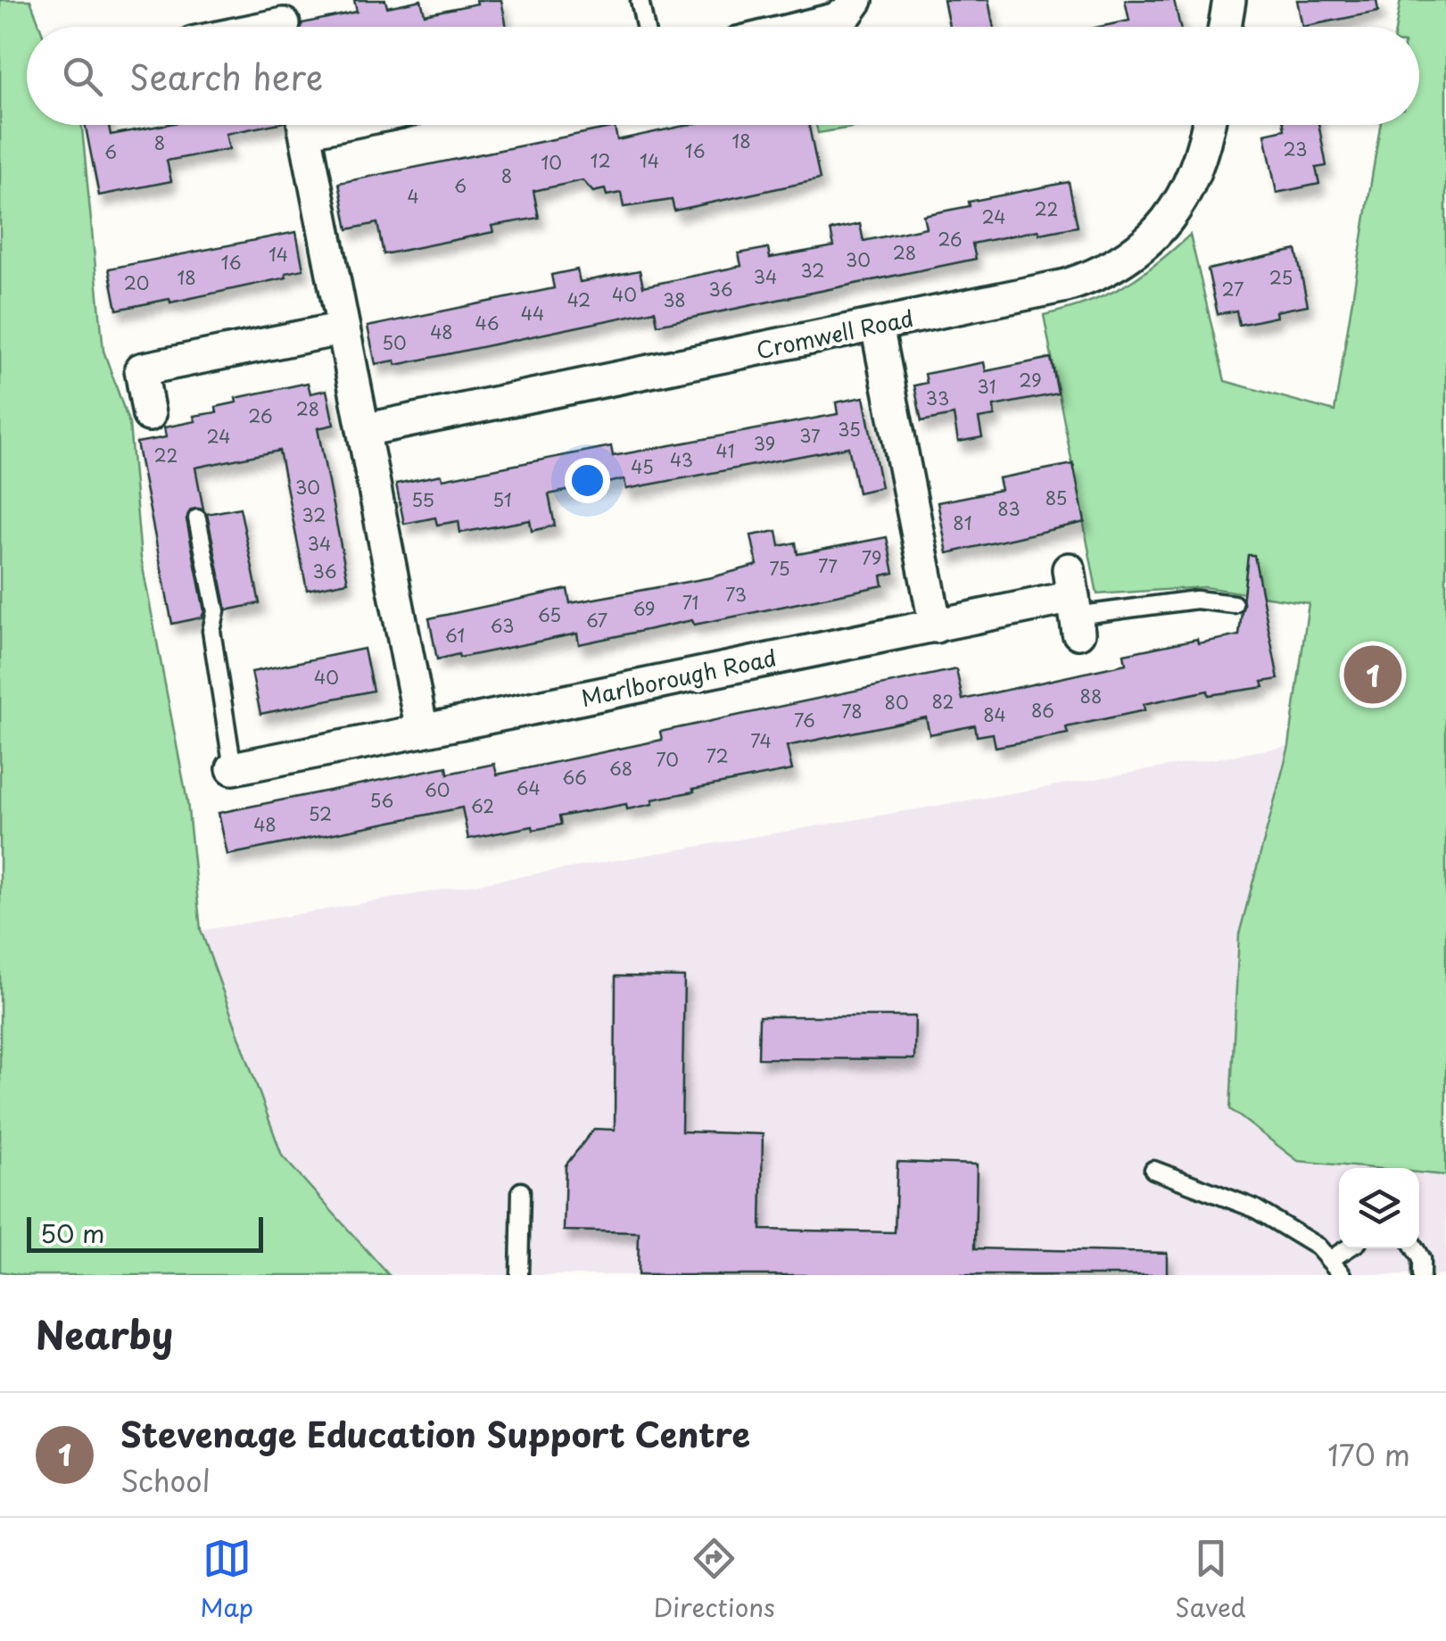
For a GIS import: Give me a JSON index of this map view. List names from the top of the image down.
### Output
{
  "streets": {
    "street": ["Cromwell Road", "Marlborough Road"]
  },
  "house_numbers": [
    "18",
    "8",
    "23",
    "16",
    "6",
    "12",
    "14",
    "10",
    "8",
    "6",
    "4",
    "22",
    "24",
    "26",
    "28",
    "14",
    "30",
    "16",
    "32",
    "34",
    "18",
    "25",
    "20",
    "36",
    "27",
    "40",
    "42",
    "38",
    "44",
    "46",
    "48",
    "50",
    "29",
    "31",
    "33",
    "28",
    "26",
    "35",
    "37",
    "24",
    "39",
    "41",
    "22",
    "43",
    "45",
    "30",
    "85",
    "55",
    "51",
    "83",
    "32",
    "81",
    "34",
    "79",
    "77",
    "75",
    "36",
    "73",
    "71",
    "69",
    "65",
    "67",
    "63",
    "61",
    "40",
    "88",
    "82",
    "80",
    "86",
    "78",
    "84",
    "76",
    "74",
    "72",
    "70",
    "68",
    "66",
    "64",
    "60",
    "56",
    "62",
    "52",
    "48"
  ],
  "scale_bar": "50 m",
  "page": {
    "search": "Search here",
    "pins": "1",
    "scale": "50 m",
    "heading": "Nearby",
    "list": [
      {
        "mark": "1",
        "name": "Stevenage Education Support Centre",
        "note": "School",
        "value": "170 m"
      }
    ],
    "nav": ["Map", "Directions", "Saved"]
  }
}
